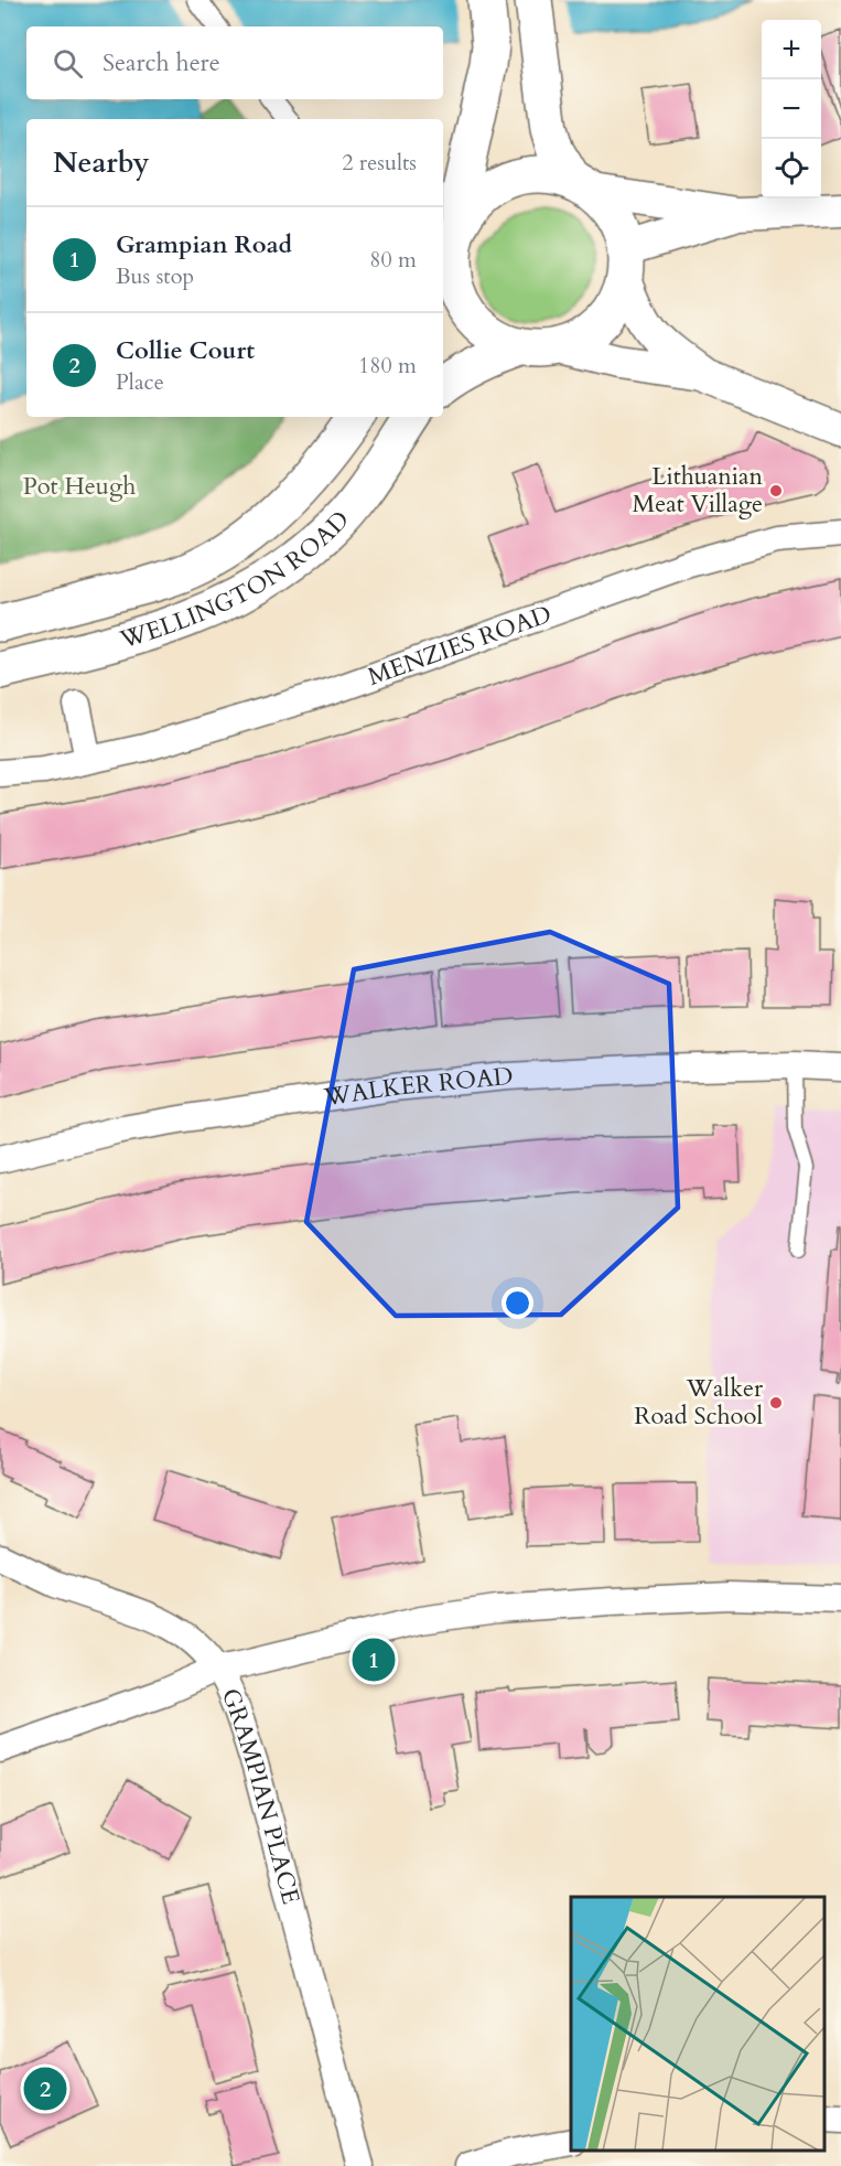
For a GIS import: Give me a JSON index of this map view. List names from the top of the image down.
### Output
{
  "streets": {
    "main road": ["WELLINGTON ROAD"],
    "street": ["MENZIES ROAD", "WALKER ROAD", "GRAMPIAN PLACE"]
  },
  "parks": ["Pot Heugh"],
  "places": ["Lithuanian Meat Village", "Walker Road School"],
  "page": {
    "map_buttons": ["+", "−"],
    "search": "Search here",
    "heading": ["Nearby", "2 results"],
    "list": [
      {
        "mark": "1",
        "name": "Grampian Road",
        "note": "Bus stop",
        "value": "80 m"
      },
      {
        "mark": "2",
        "name": "Collie Court",
        "note": "Place",
        "value": "180 m"
      }
    ],
    "pins": ["1", "2"]
  }
}
